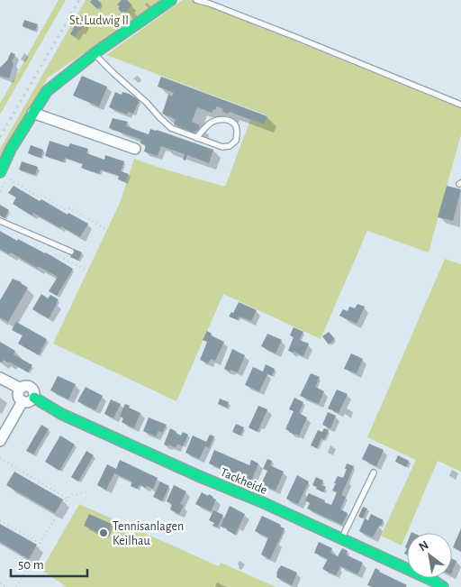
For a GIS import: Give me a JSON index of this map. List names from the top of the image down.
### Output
{
  "streets": {
    "street": ["Tackheide"]
  },
  "parks": ["St. Ludwig II"],
  "places": ["Tennisanlagen Keilhau"],
  "scale_bar": "50 m",
  "north": "top left"
}
